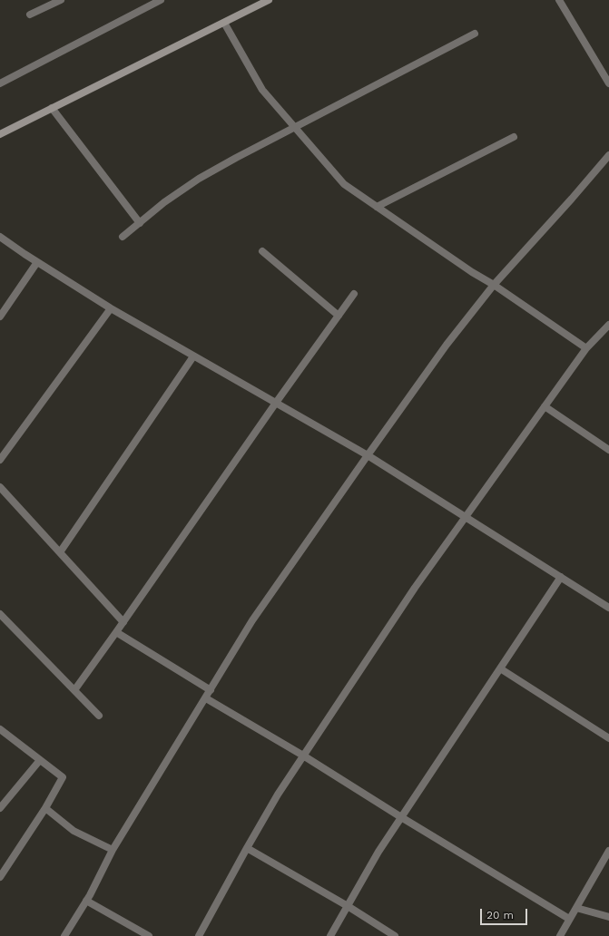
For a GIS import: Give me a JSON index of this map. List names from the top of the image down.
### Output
{
  "scale_bar": "20 m"
}
